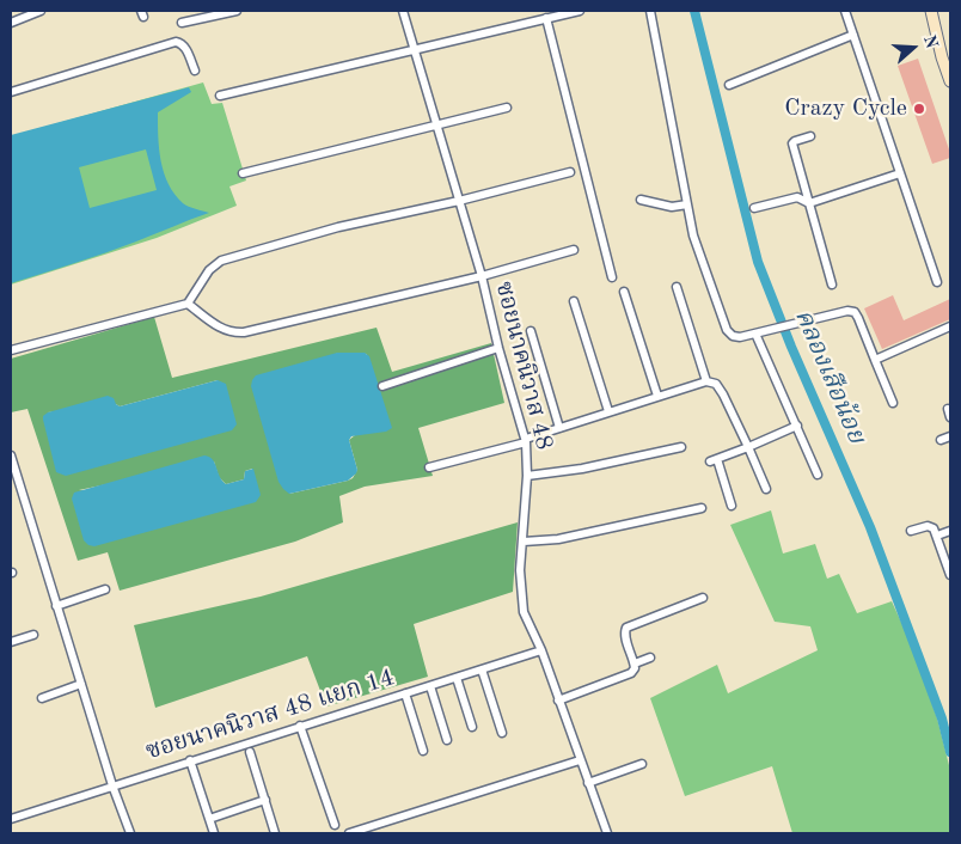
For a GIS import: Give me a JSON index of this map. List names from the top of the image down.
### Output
{
  "streets": {
    "street": ["ซอยนาคนิวาส 48", "ซอยนาคนิวาส 48 แยก 14"]
  },
  "crossings": [
    ["ซอยนาคนิวาส 48", "ซอยนาคนิวาส 48 แยก 14"]
  ],
  "water": ["คลองเสือน้อย"],
  "places": ["Crazy Cycle"],
  "north": "right"
}
